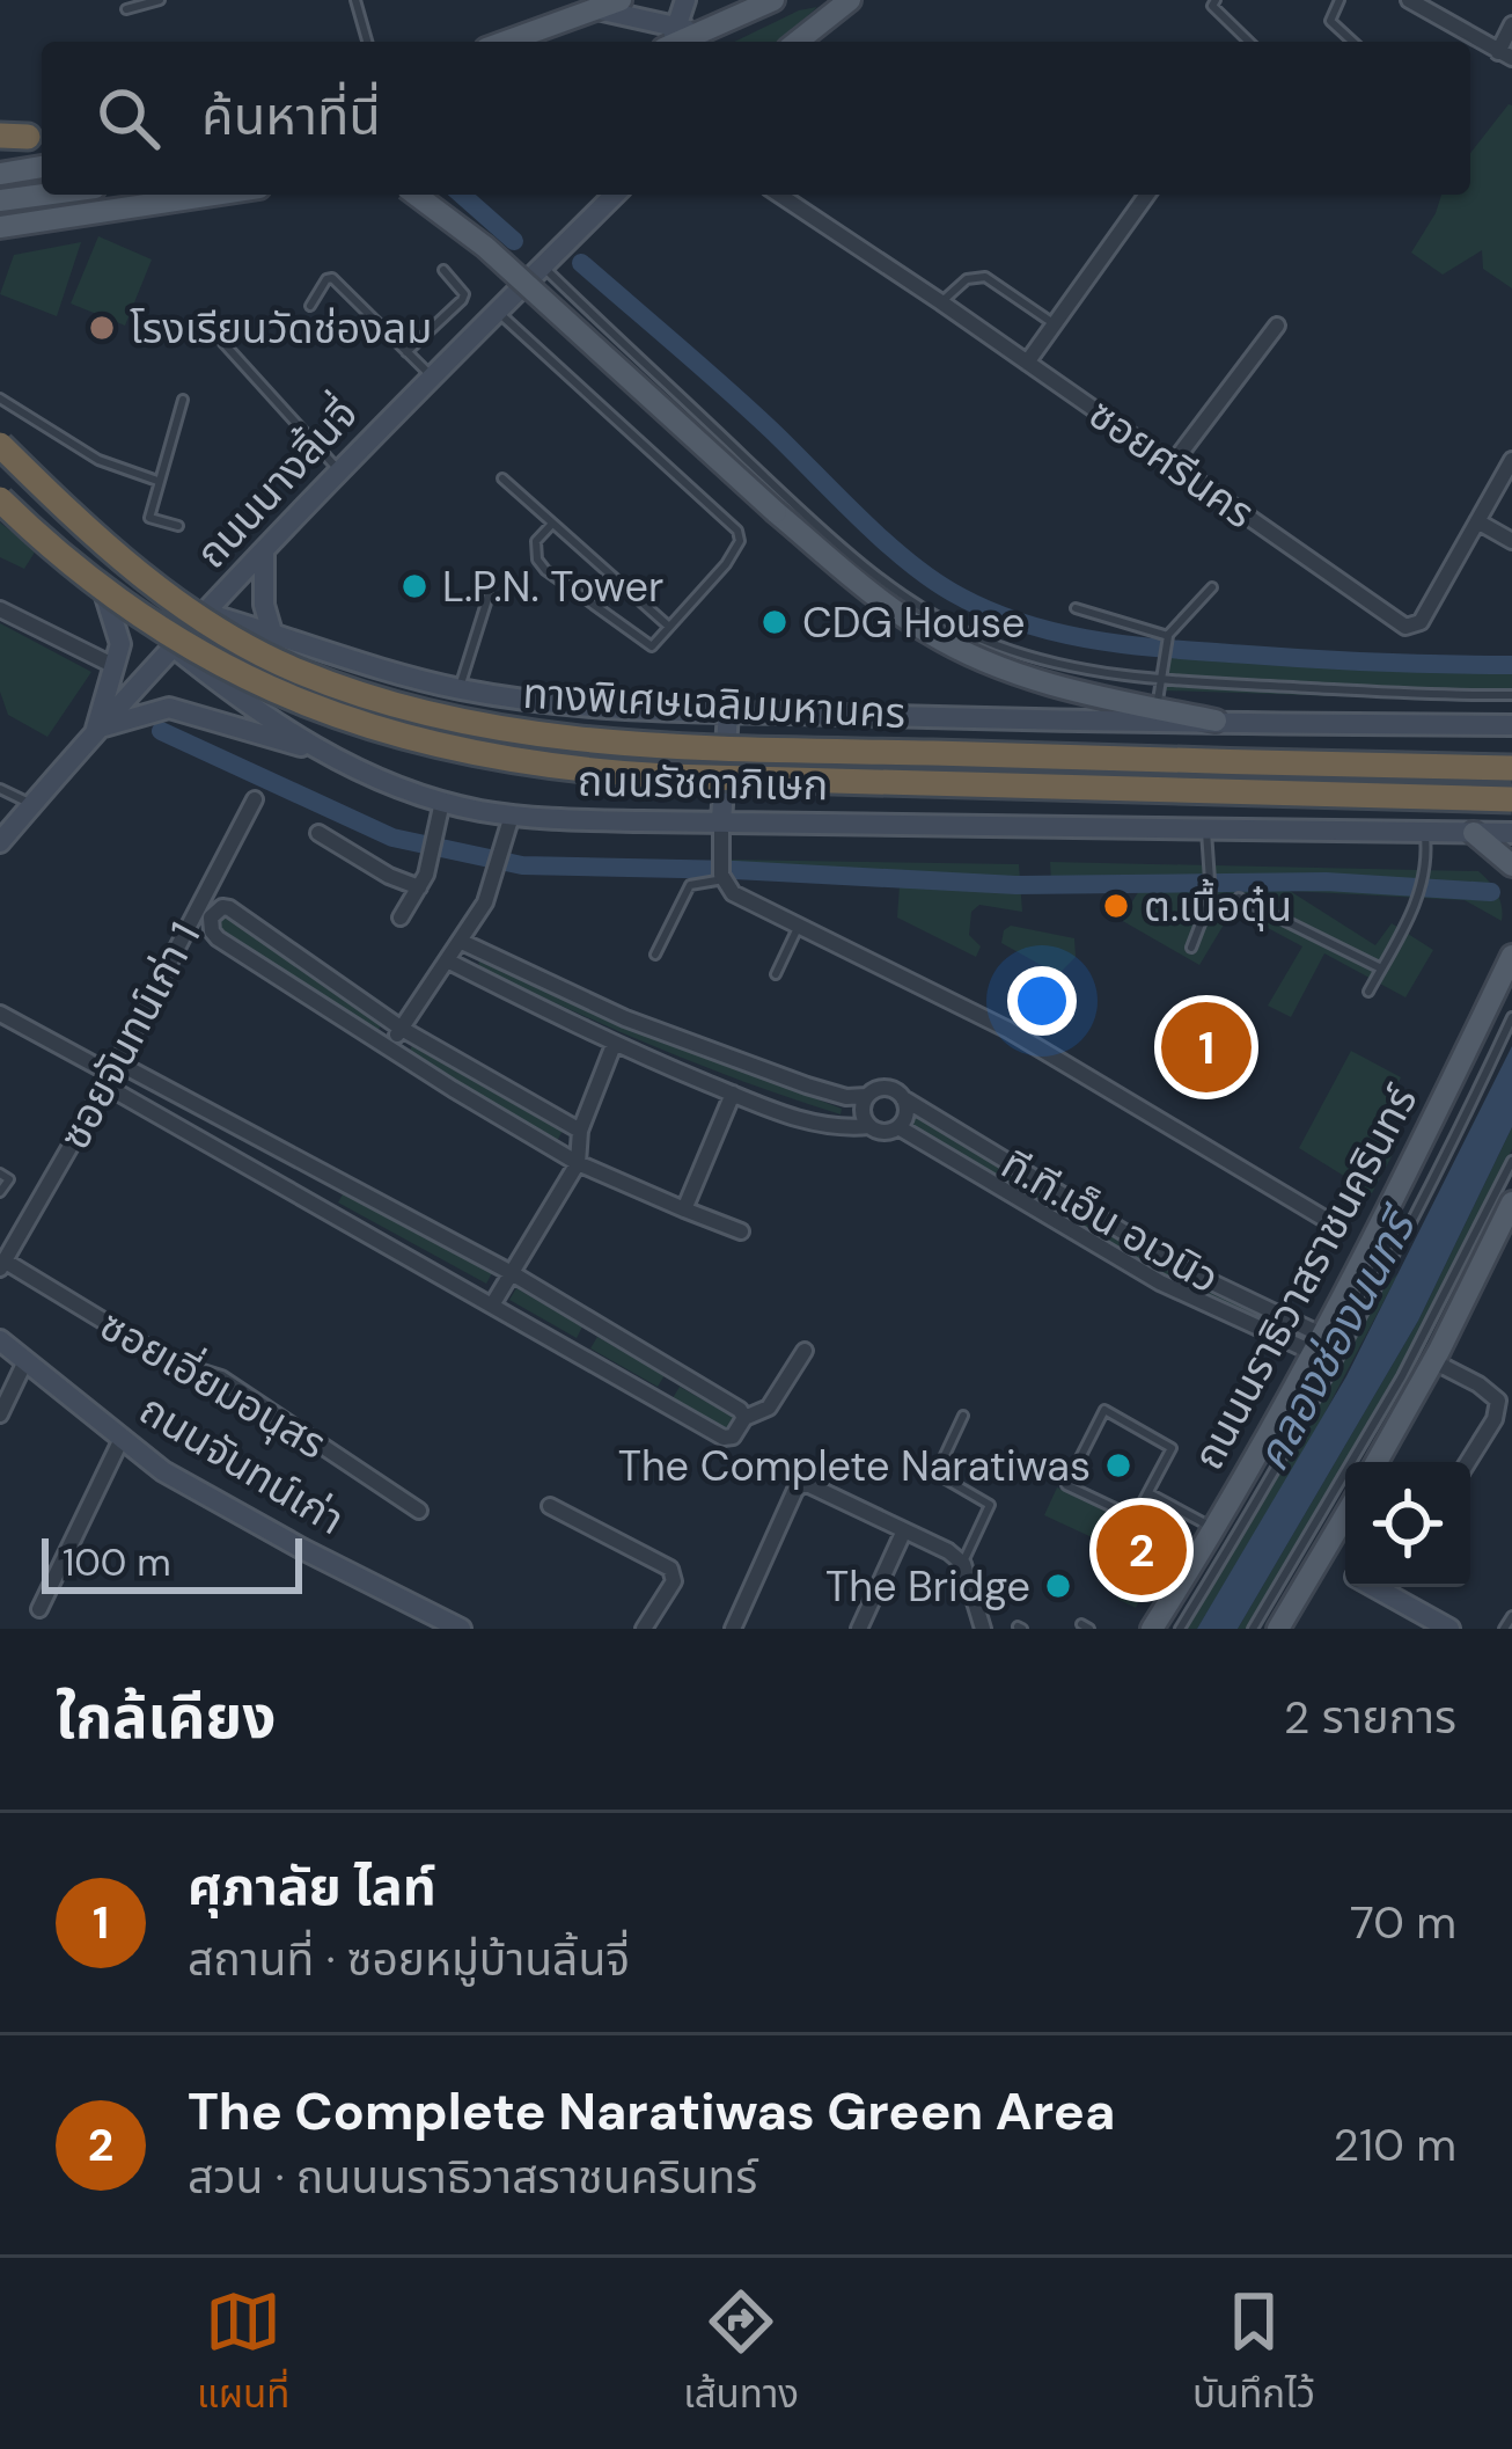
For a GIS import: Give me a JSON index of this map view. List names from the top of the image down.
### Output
{
  "streets": {
    "highway": ["ทางพิเศษเฉลิมมหานคร"],
    "main road": [
      "ถนนนางลิ้นจี่",
      "ถนนรัชดาภิเษก",
      "ถนนนราธิวาสราชนครินทร์",
      "ถนนจันทน์เก่า"
    ],
    "street": [
      "ซอยศรีนคร",
      "ซอยจันทน์เก่า 1",
      "ที.ที.เอ็น อเวนิว",
      "ซอยเอี่ยมอนุสร"
    ]
  },
  "crossings": [
    ["ถนนนางลิ้นจี่", "ถนนรัชดาภิเษก"],
    ["ซอยจันทน์เก่า 1", "ซอยเอี่ยมอนุสร"],
    ["ที.ที.เอ็น อเวนิว", "ถนนนราธิวาสราชนครินทร์"]
  ],
  "water": ["คลองช่องนนทรี"],
  "places": [
    "โรงเรียนวัดช่องลม",
    "L.P.N. Tower",
    "CDG House",
    "ต.เนื้อตุ๋น",
    "The Complete Naratiwas",
    "The Bridge"
  ],
  "scale_bar": "100 m",
  "page": {
    "search": "ค้นหาที่นี่",
    "pins": ["1", "2"],
    "scale": "100 m",
    "heading": ["ใกล้เคียง", "2 รายการ"],
    "list": [
      {
        "mark": "1",
        "name": "ศุภาลัย ไลท์",
        "note": "สถานที่ · ซอยหมู่บ้านลิ้นจี่",
        "value": "70 m"
      },
      {
        "mark": "2",
        "name": "The Complete Naratiwas Green Area",
        "note": "สวน · ถนนนราธิวาสราชนครินทร์",
        "value": "210 m"
      }
    ],
    "nav": ["แผนที่", "เส้นทาง", "บันทึกไว้"]
  }
}
